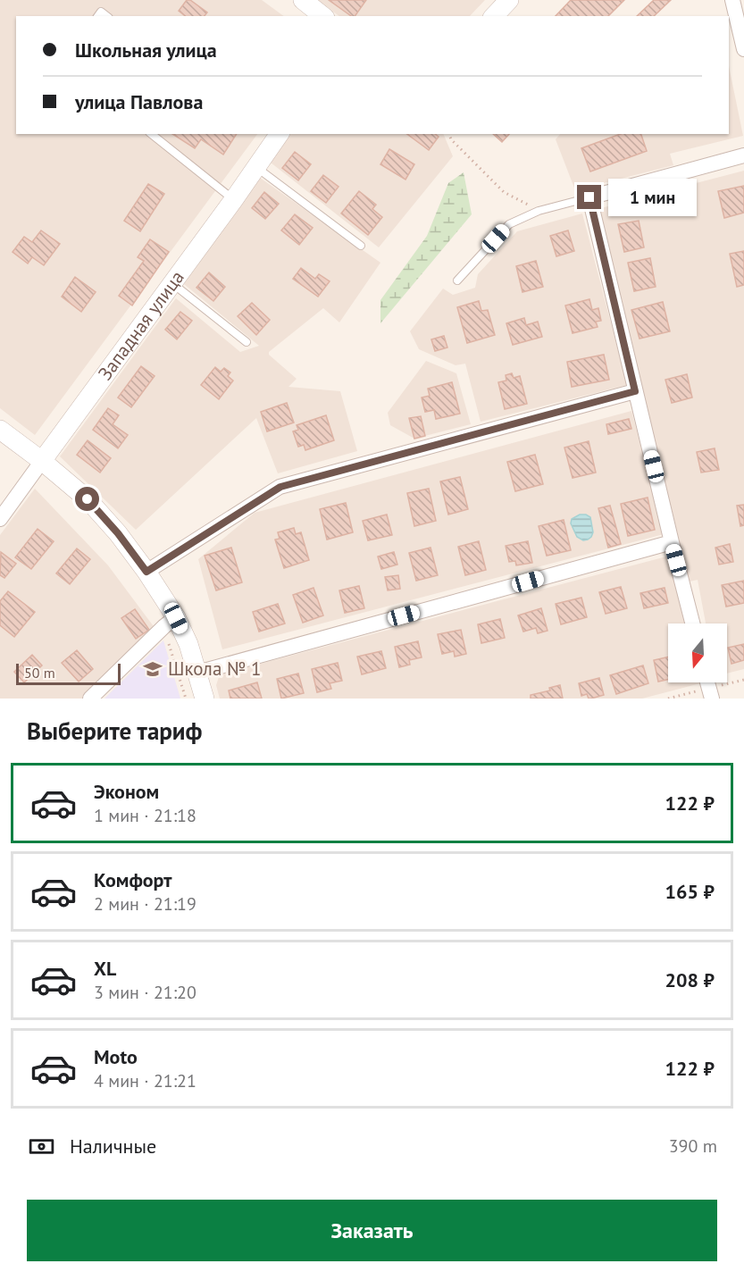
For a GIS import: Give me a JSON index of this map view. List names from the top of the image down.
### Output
{
  "streets": {
    "street": ["Западная улица"]
  },
  "places": {
    "school or university": ["Школа № 1"]
  },
  "scale_bar": "50 m",
  "north": "bottom",
  "page": {
    "banner": ["Школьная улица", "улица Павлова"],
    "bubble": "1 мин",
    "scale": "50 m",
    "heading": "Выберите тариф",
    "list": [
      {
        "name": "Эконом",
        "note": "1 мин · 21:18",
        "value": "122 ₽"
      },
      {
        "name": "Комфорт",
        "note": "2 мин · 21:19",
        "value": "165 ₽"
      },
      {
        "name": "XL",
        "note": "3 мин · 21:20",
        "value": "208 ₽"
      },
      {
        "name": "Moto",
        "note": "4 мин · 21:21",
        "value": "122 ₽"
      }
    ],
    "pay": ["Наличные", "390 m"],
    "buttons": "Заказать"
  }
}
